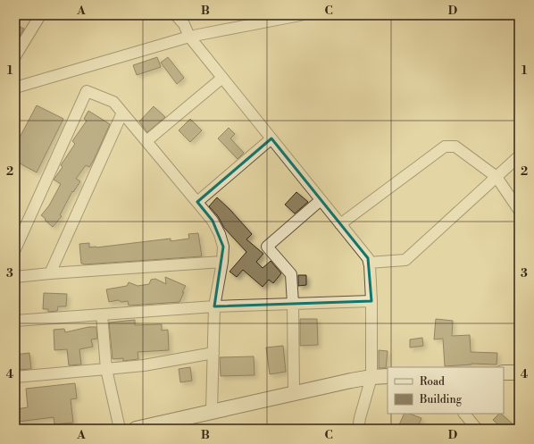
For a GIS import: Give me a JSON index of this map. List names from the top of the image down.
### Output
{
  "legend": ["Road", "Building"],
  "grid": {
    "columns": [
      "A",
      "B",
      "C",
      "D"
    ],
    "rows": [
      "1",
      "2",
      "3",
      "4"
    ]
  }
}
